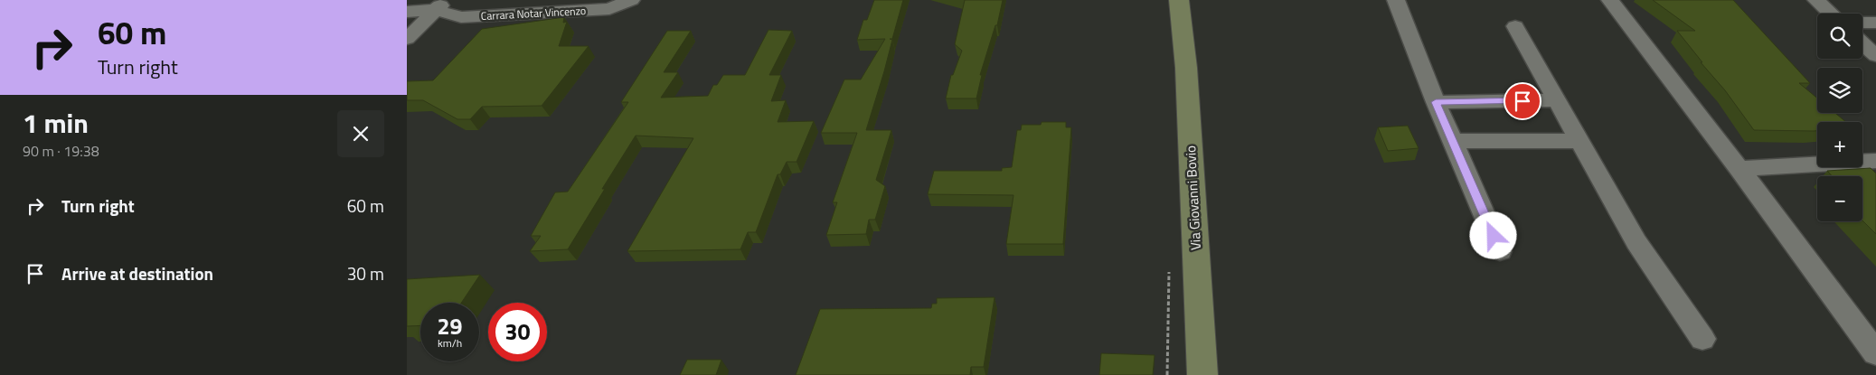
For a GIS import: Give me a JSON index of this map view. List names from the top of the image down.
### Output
{
  "streets": {
    "main road": ["Via Giovanni Bovio"],
    "street": ["Carrara Notar Vincenzo"]
  },
  "page": {
    "turn": ["60 m", "Turn right"],
    "map_buttons": ["+", "−"],
    "heading": ["1 min", "90 m · 19:38"],
    "list": [
      {
        "name": "Turn right",
        "value": "60 m"
      },
      {
        "name": "Arrive at destination",
        "value": "30 m"
      }
    ],
    "speed": "29 km/h",
    "limit": "30"
  }
}
